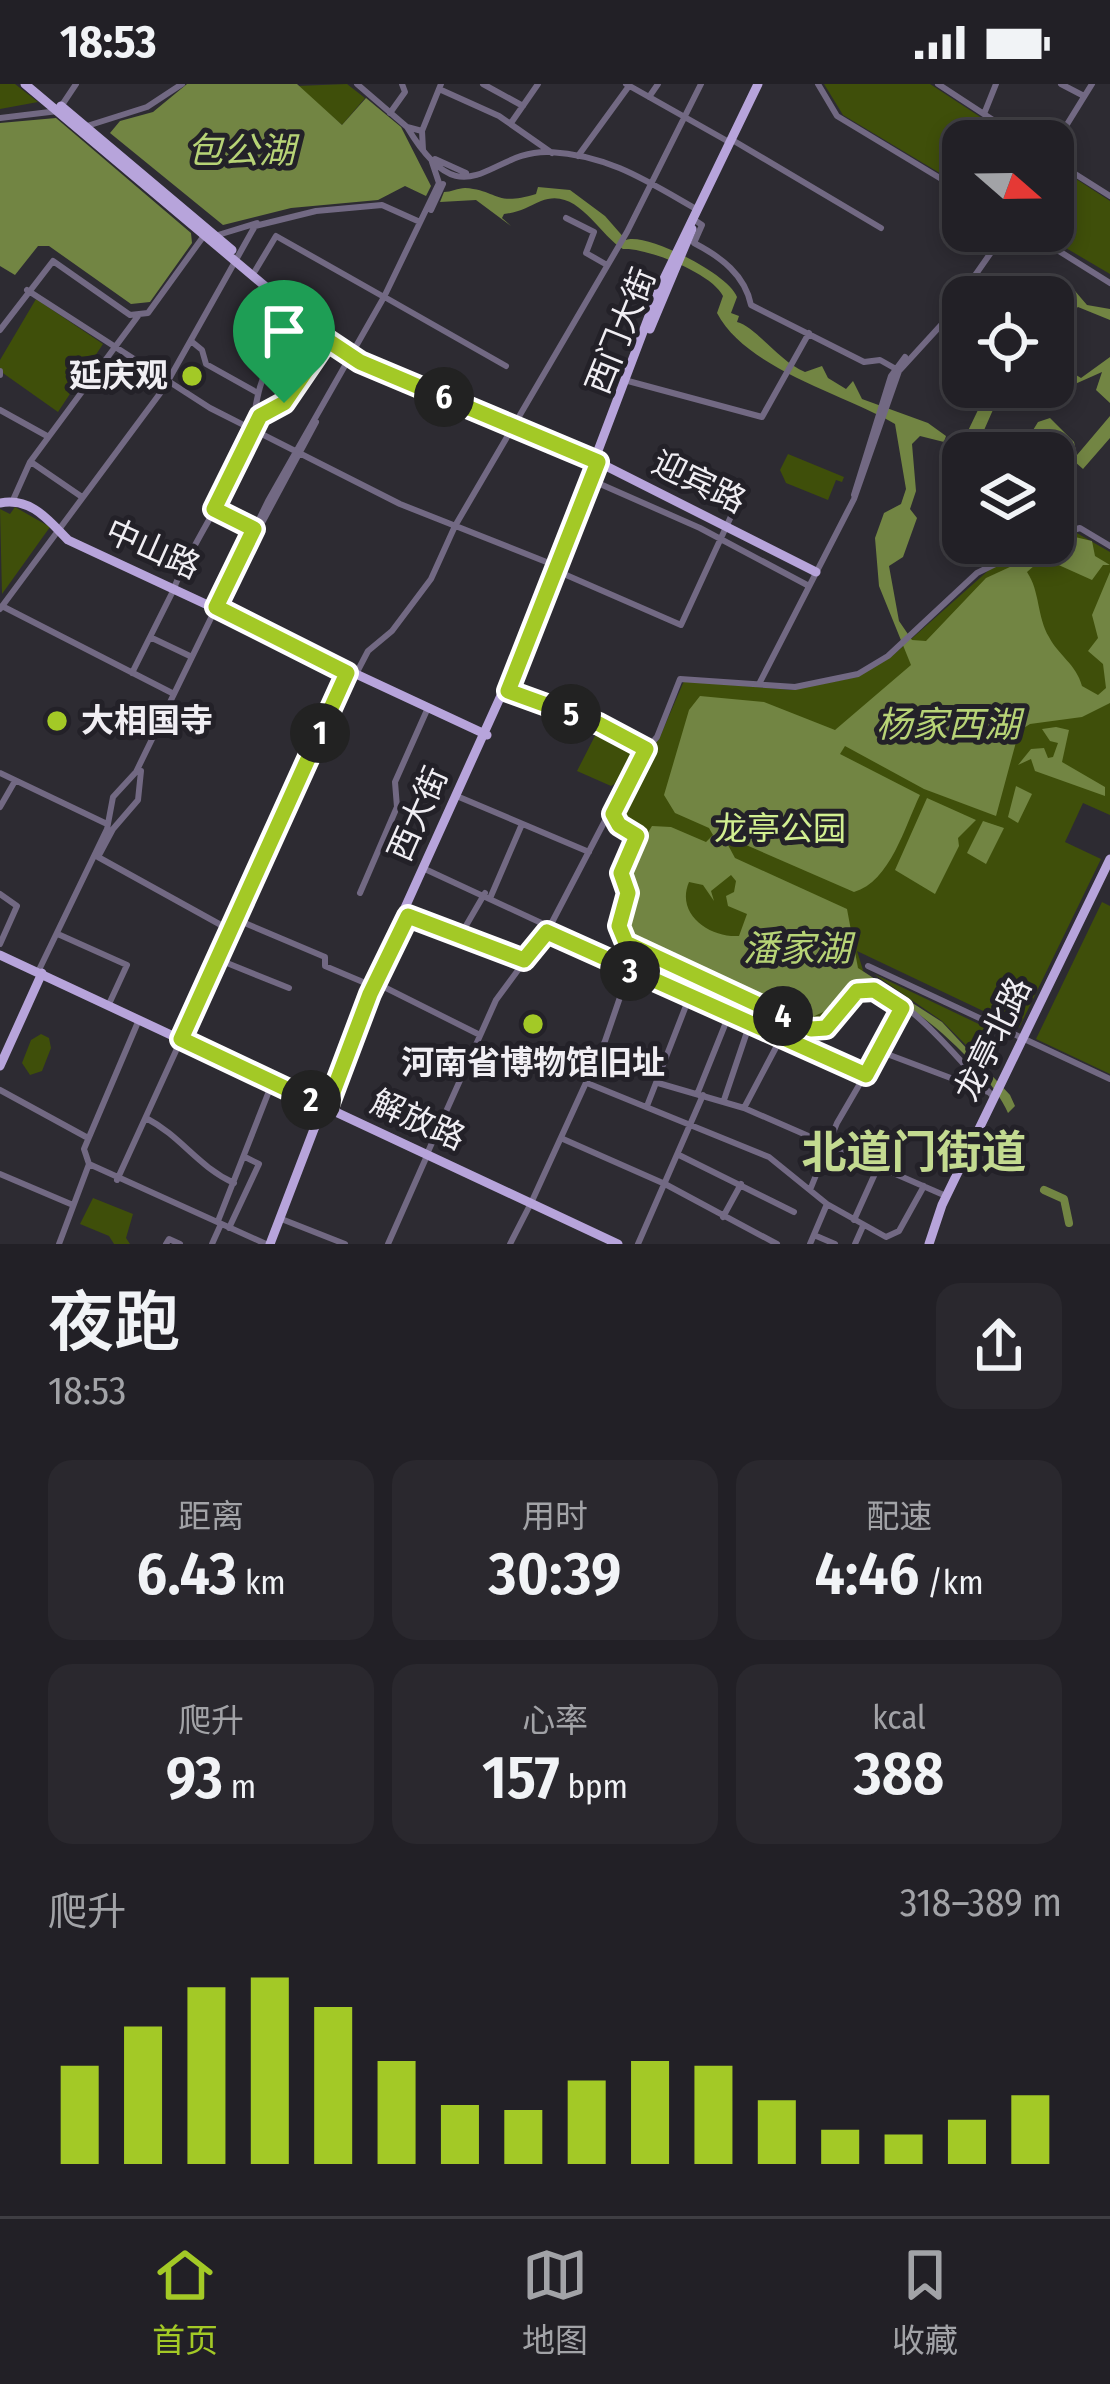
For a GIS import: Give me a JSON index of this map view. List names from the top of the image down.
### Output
{
  "streets": {
    "main road": [
      "西门大街",
      "迎宾路",
      "中山路",
      "西大街",
      "龙亭北路",
      "解放路"
    ]
  },
  "crossings": [
    ["西门大街", "迎宾路"],
    ["西门大街", "中山路"],
    ["西门大街", "西大街"],
    ["中山路", "西大街"]
  ],
  "districts": ["北道门街道"],
  "water": ["包公湖", "杨家西湖", "潘家湖"],
  "parks": ["龙亭公园"],
  "places": ["延庆观", "大相国寺", "河南省博物馆旧址"],
  "north": "right",
  "page": {
    "status": "18:53",
    "pins": [
      "6",
      "5",
      "1",
      "3",
      "4",
      "2"
    ],
    "heading": ["夜跑", "18:53"],
    "stats": [
      ["距离", "6.43 km"],
      ["用时", "30:39"],
      ["配速", "4:46 /km"],
      ["爬升", "93 m"],
      ["心率", "157 bpm"],
      ["kcal", "388"]
    ],
    "chart": ["爬升", "318–389 m"],
    "tabs": ["首页", "地图", "收藏"]
  }
}
